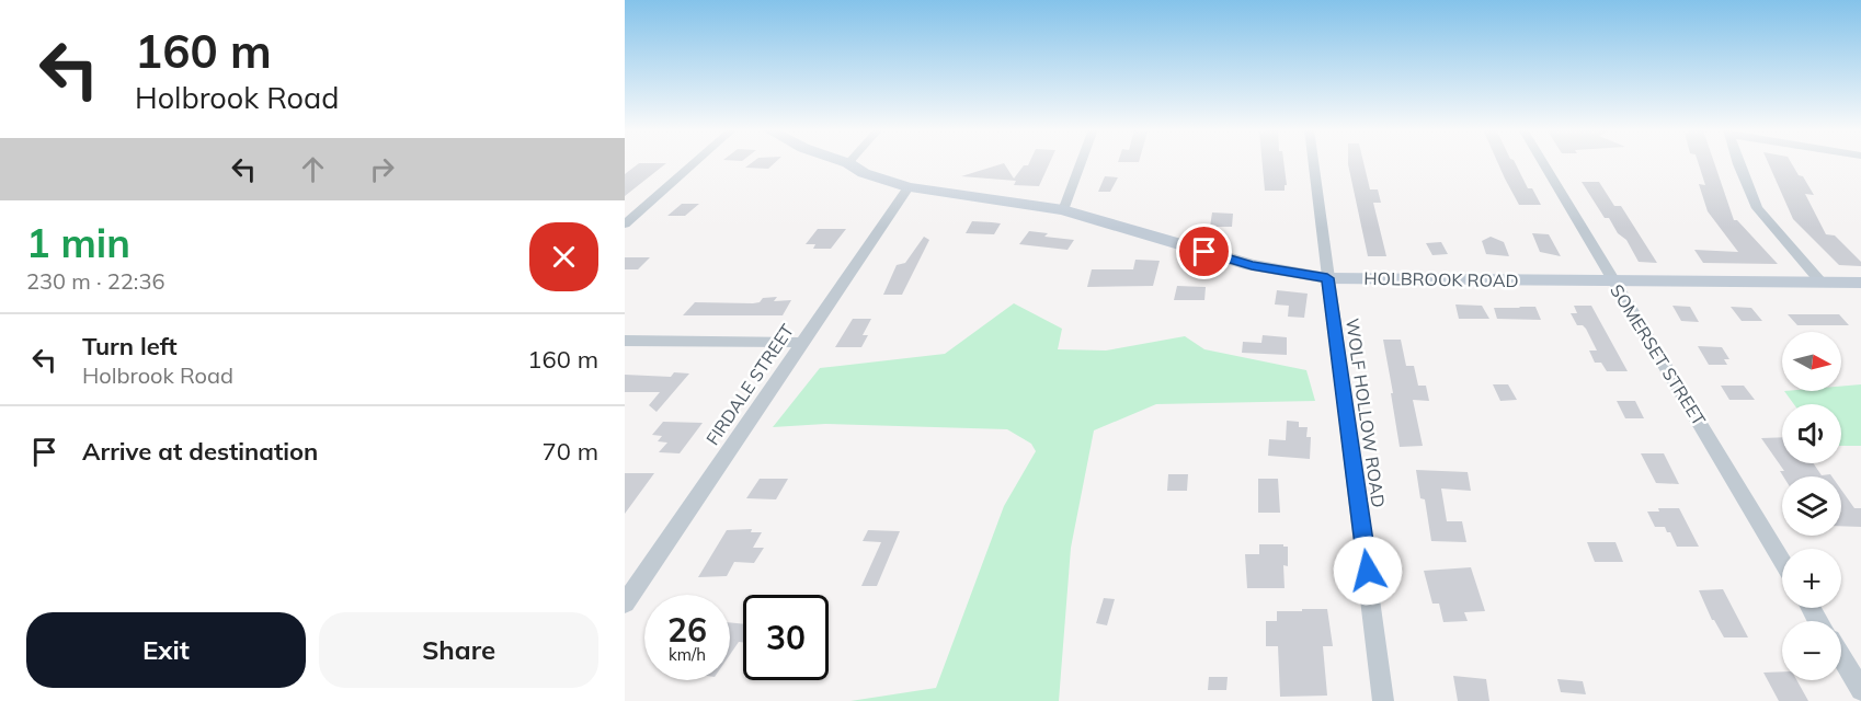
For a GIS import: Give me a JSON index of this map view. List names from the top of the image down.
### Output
{
  "streets": {
    "street": [
      "HOLBROOK ROAD",
      "SOMERSET STREET",
      "FIRDALE STREET",
      "WOLF HOLLOW ROAD"
    ]
  },
  "crossings": [
    ["HOLBROOK ROAD", "SOMERSET STREET"],
    ["HOLBROOK ROAD", "FIRDALE STREET"],
    ["HOLBROOK ROAD", "WOLF HOLLOW ROAD"]
  ],
  "north": "right",
  "page": {
    "turn": ["160 m", "Holbrook Road"],
    "heading": ["1 min", "230 m · 22:36"],
    "list": [
      {
        "name": "Turn left",
        "note": "Holbrook Road",
        "value": "160 m"
      },
      {
        "name": "Arrive at destination",
        "value": "70 m"
      }
    ],
    "map_buttons": ["+", "−"],
    "speed": "26 km/h",
    "limit": "30",
    "buttons": ["Exit", "Share"]
  }
}
